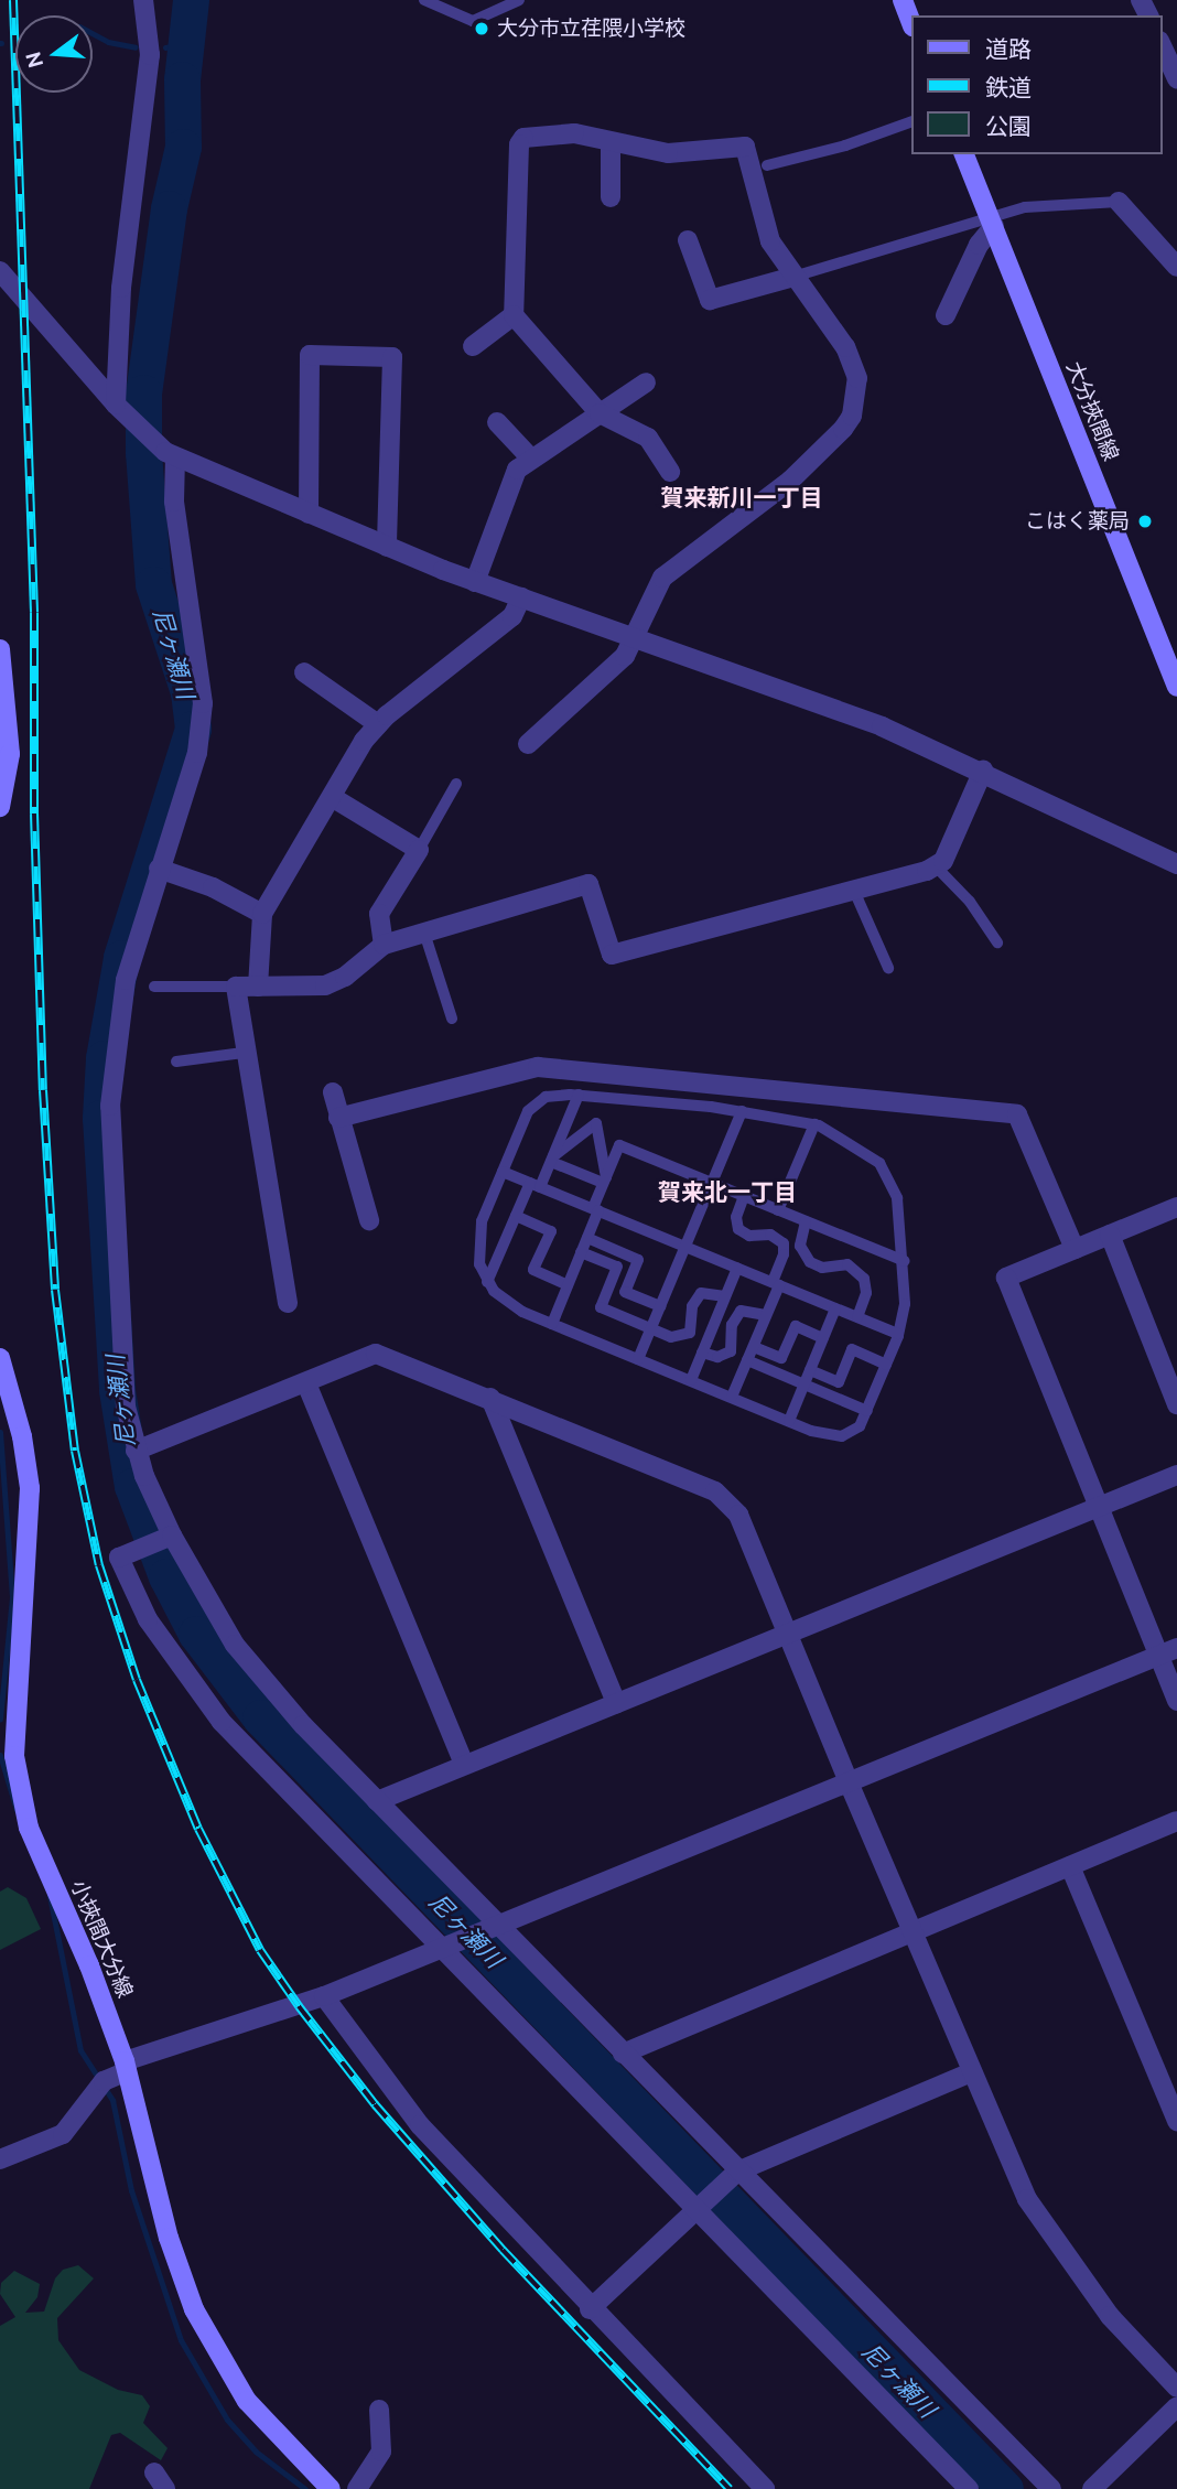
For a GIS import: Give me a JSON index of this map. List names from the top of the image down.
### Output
{
  "streets": {
    "main road": ["大分挾間線", "小挾間大分線"]
  },
  "districts": ["賀来新川一丁目", "賀来北一丁目"],
  "water": ["尼ヶ瀬川"],
  "places": ["大分市立荏隈小学校", "こはく薬局"],
  "legend": ["道路", "鉄道", "公園"],
  "north": "left"
}
